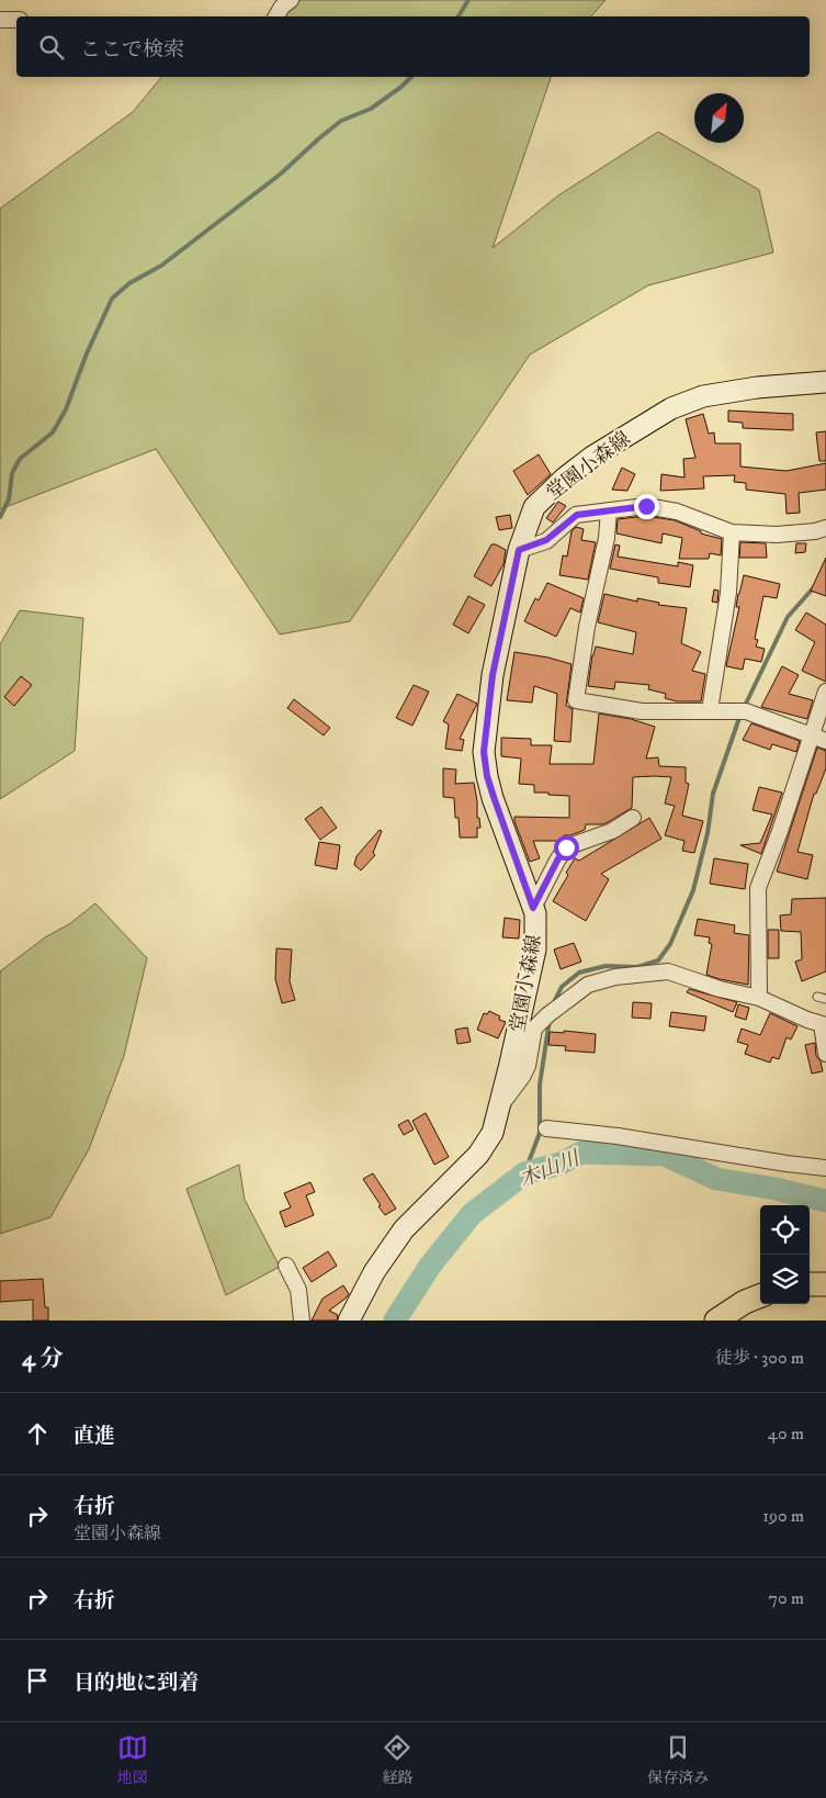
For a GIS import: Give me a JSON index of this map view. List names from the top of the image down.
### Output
{
  "streets": {
    "main road": ["堂園小森線"]
  },
  "water": ["木山川"],
  "north": "top right",
  "page": {
    "search": "ここで検索",
    "heading": ["4 分", "徒歩 · 300 m"],
    "list": [
      ["直進", "40 m"],
      ["右折", "堂園小森線", "190 m"],
      ["右折", "70 m"],
      "目的地に到着"
    ],
    "nav": ["地図", "経路", "保存済み"]
  }
}
